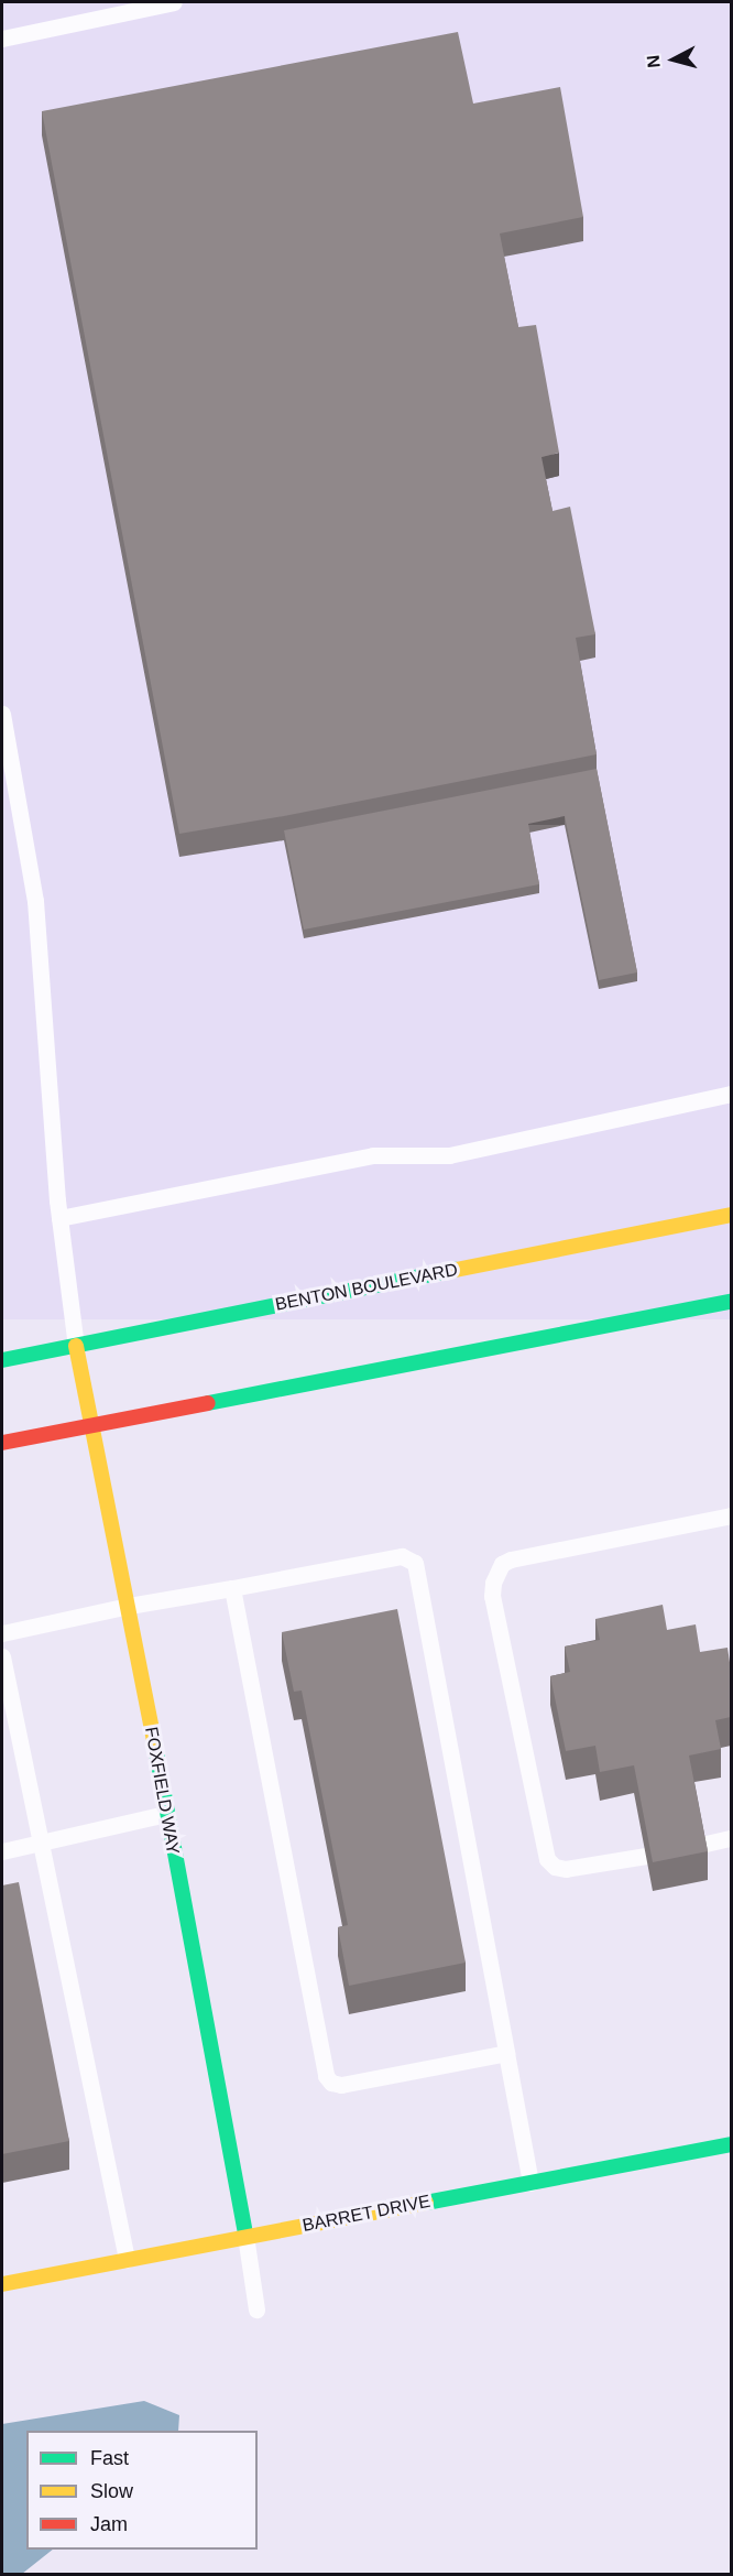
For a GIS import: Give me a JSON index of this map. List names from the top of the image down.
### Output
{
  "streets": {
    "street": ["BENTON BOULEVARD", "FOXFIELD WAY", "BARRET DRIVE"]
  },
  "crossings": [
    ["BENTON BOULEVARD", "FOXFIELD WAY"],
    ["FOXFIELD WAY", "BARRET DRIVE"]
  ],
  "legend": ["Fast", "Slow", "Jam"],
  "north": "left"
}
